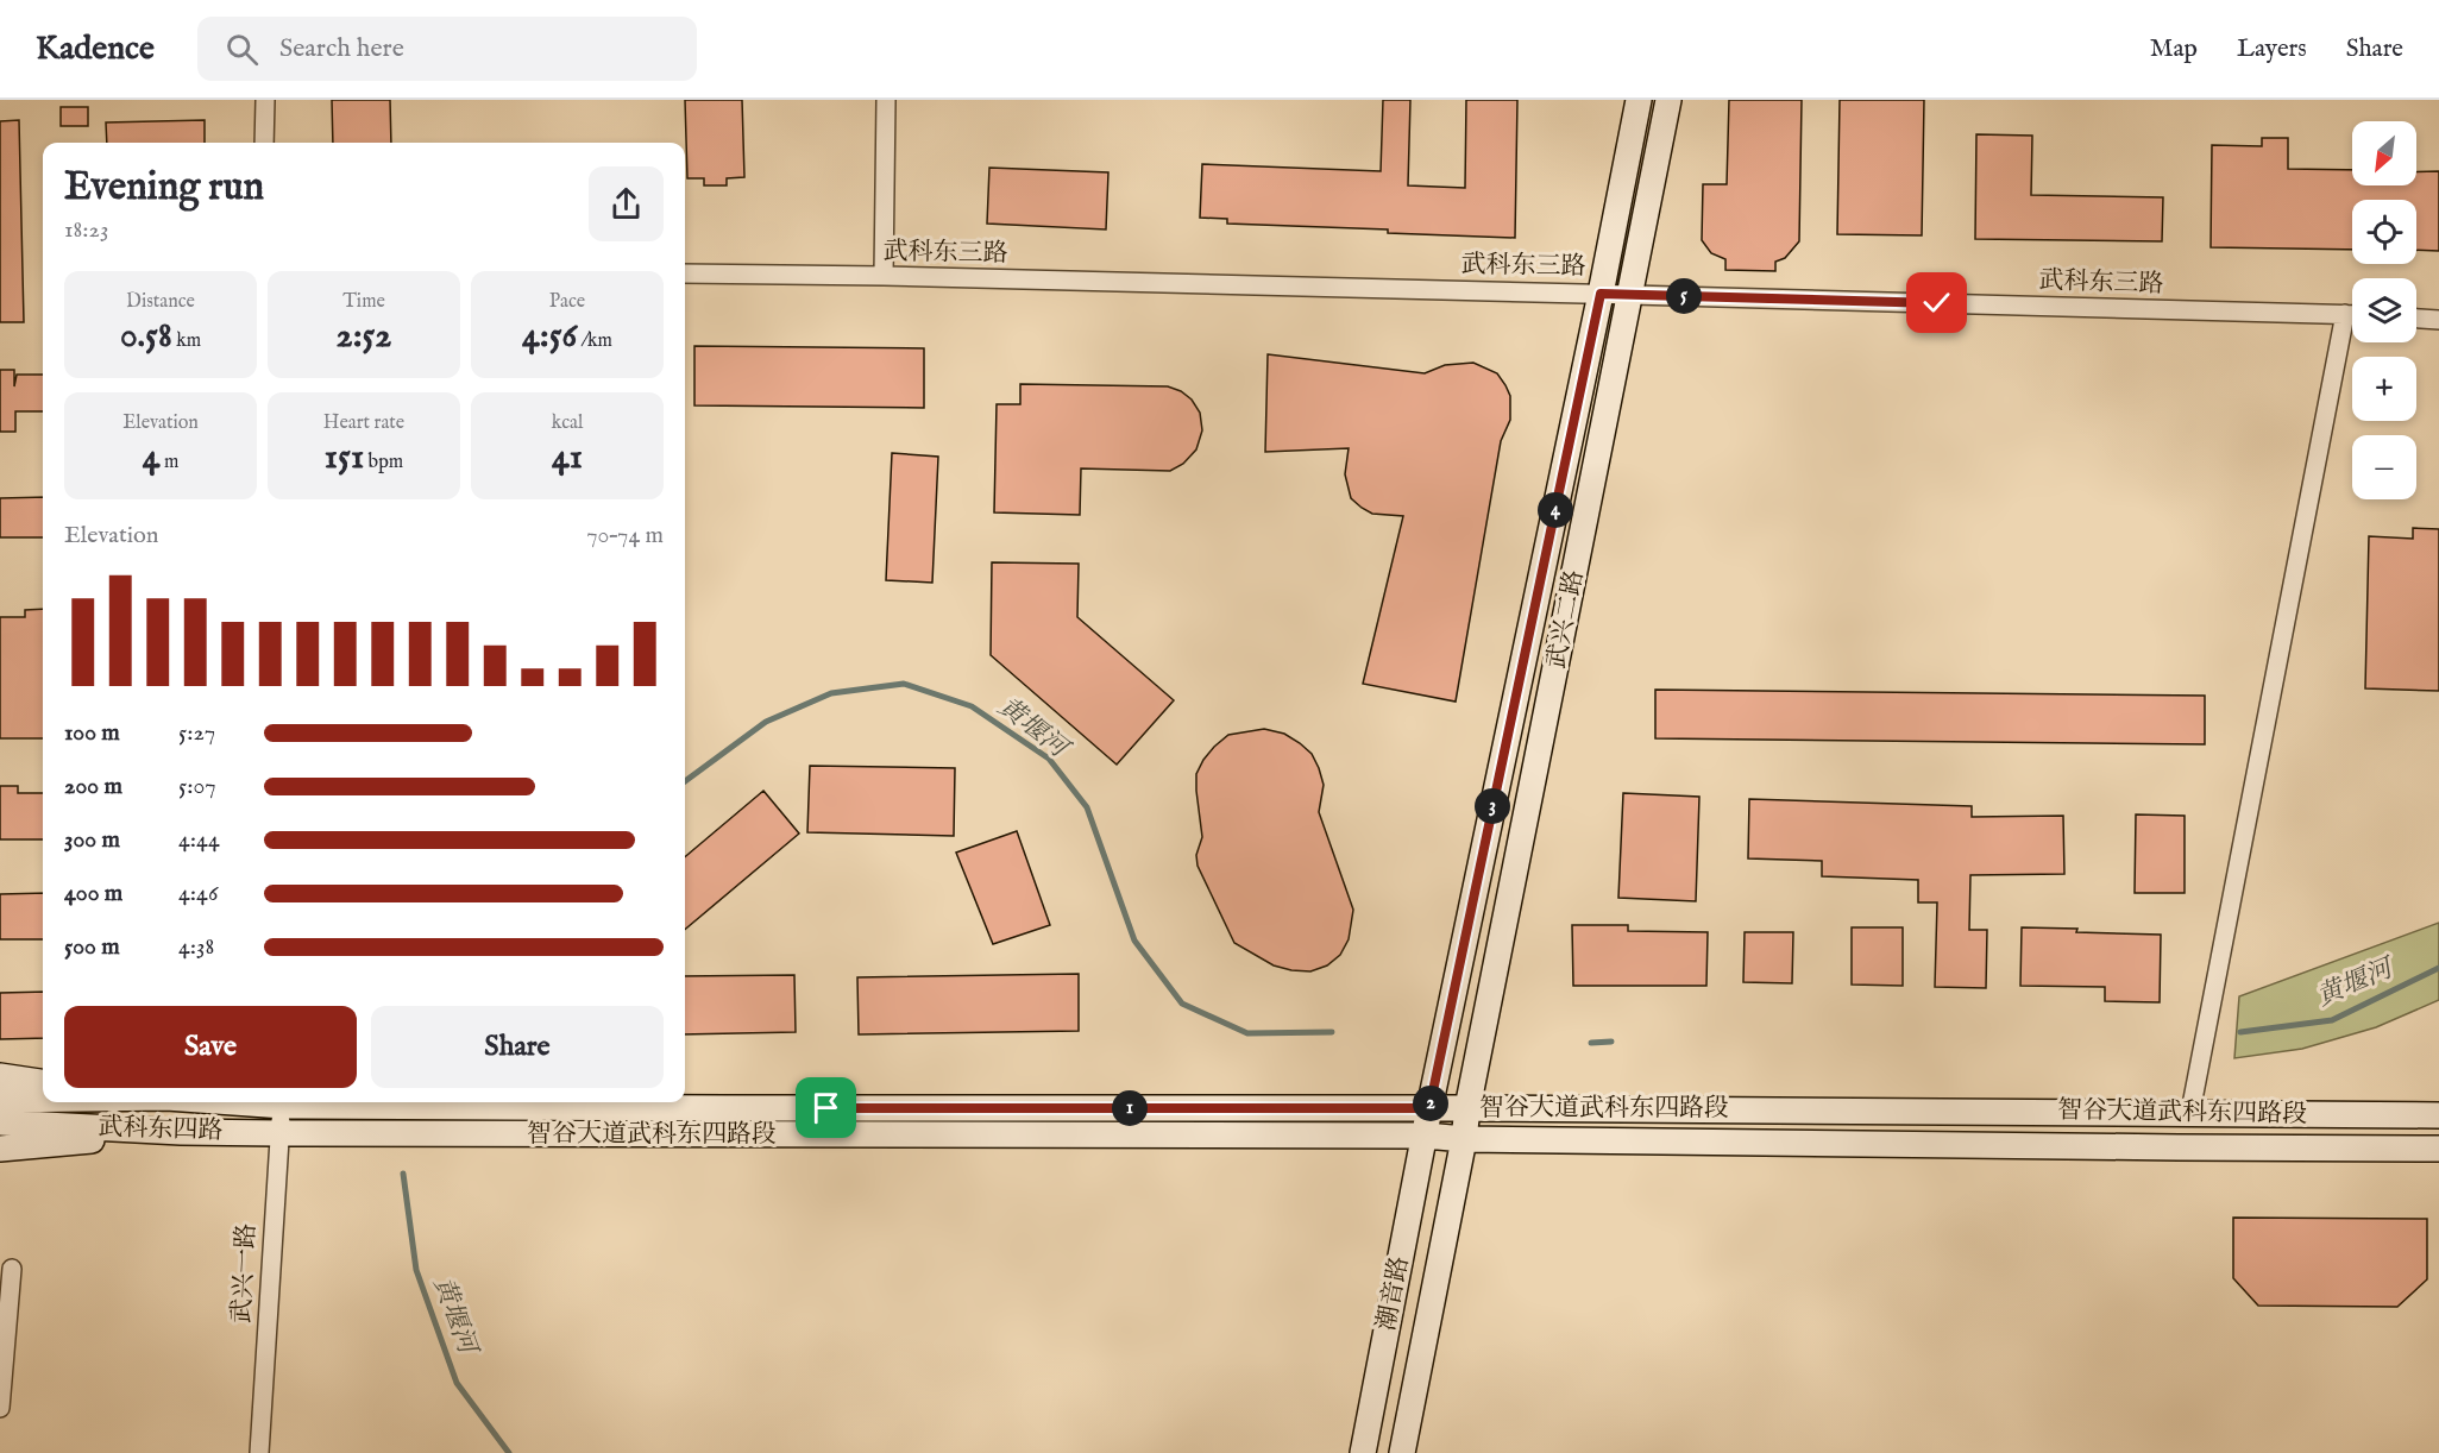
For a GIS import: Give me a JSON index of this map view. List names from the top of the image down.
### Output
{
  "streets": {
    "main road": [
      "武兴二路",
      "智谷大道武科东四路段",
      "武科东四路",
      "潮音路"
    ],
    "street": ["武科东三路", "武兴一路"]
  },
  "crossings": [
    ["武科东三路", "武兴二路"],
    ["武科东三路", "潮音路"],
    ["武兴二路", "智谷大道武科东四路段"],
    ["武兴二路", "潮音路"],
    ["智谷大道武科东四路段", "武科东四路"],
    ["智谷大道武科东四路段", "武兴一路"],
    ["智谷大道武科东四路段", "潮音路"],
    ["武科东四路", "武兴一路"]
  ],
  "water": ["黄堰河"],
  "north": "bottom left",
  "page": {
    "header": "Kadence",
    "search": "Search here",
    "nav": ["Map", "Layers", "Share"],
    "map_buttons": ["+", "−"],
    "heading": ["Evening run", "18:23"],
    "stats": [
      ["Distance", "0.58 km"],
      ["Time", "2:52"],
      ["Pace", "4:56 /km"],
      ["Elevation", "4 m"],
      ["Heart rate", "151 bpm"],
      ["kcal", "41"]
    ],
    "pins": [
      "5",
      "4",
      "3",
      "2",
      "1"
    ],
    "chart": ["Elevation", "70–74 m"],
    "list": [
      {
        "name": "100 m",
        "note": "5:27"
      },
      {
        "name": "200 m",
        "note": "5:07"
      },
      {
        "name": "300 m",
        "note": "4:44"
      },
      {
        "name": "400 m",
        "note": "4:46"
      },
      {
        "name": "500 m",
        "note": "4:38"
      }
    ],
    "buttons": ["Save", "Share"]
  }
}
